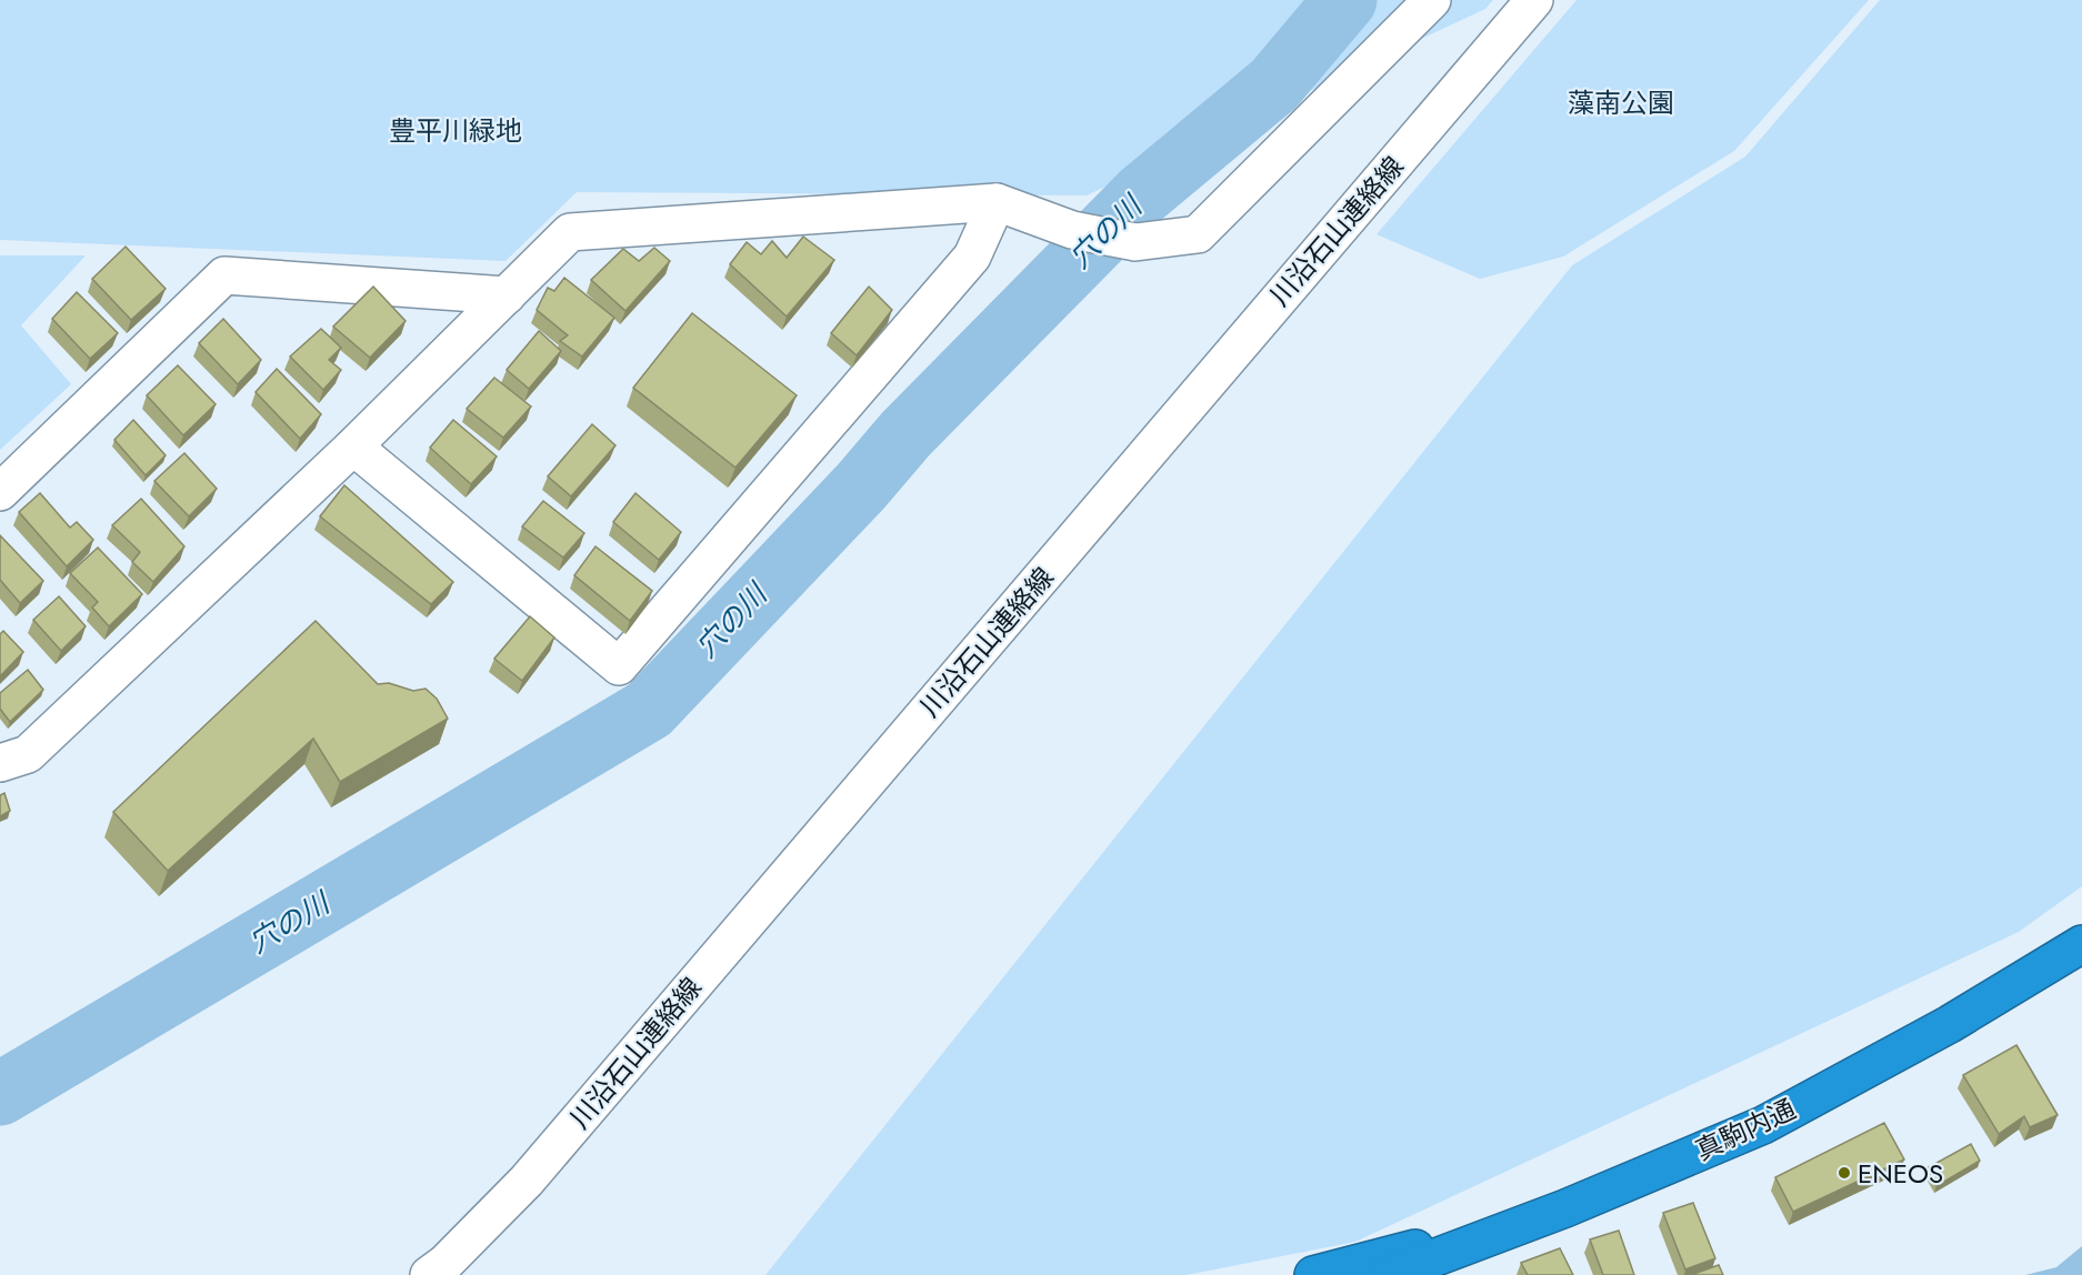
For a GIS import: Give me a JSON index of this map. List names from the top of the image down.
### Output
{
  "streets": {
    "highway": ["真駒内通"],
    "street": ["川沿石山連絡線"]
  },
  "water": ["穴の川"],
  "parks": ["藻南公園", "豊平川緑地"],
  "places": ["ENEOS"]
}
